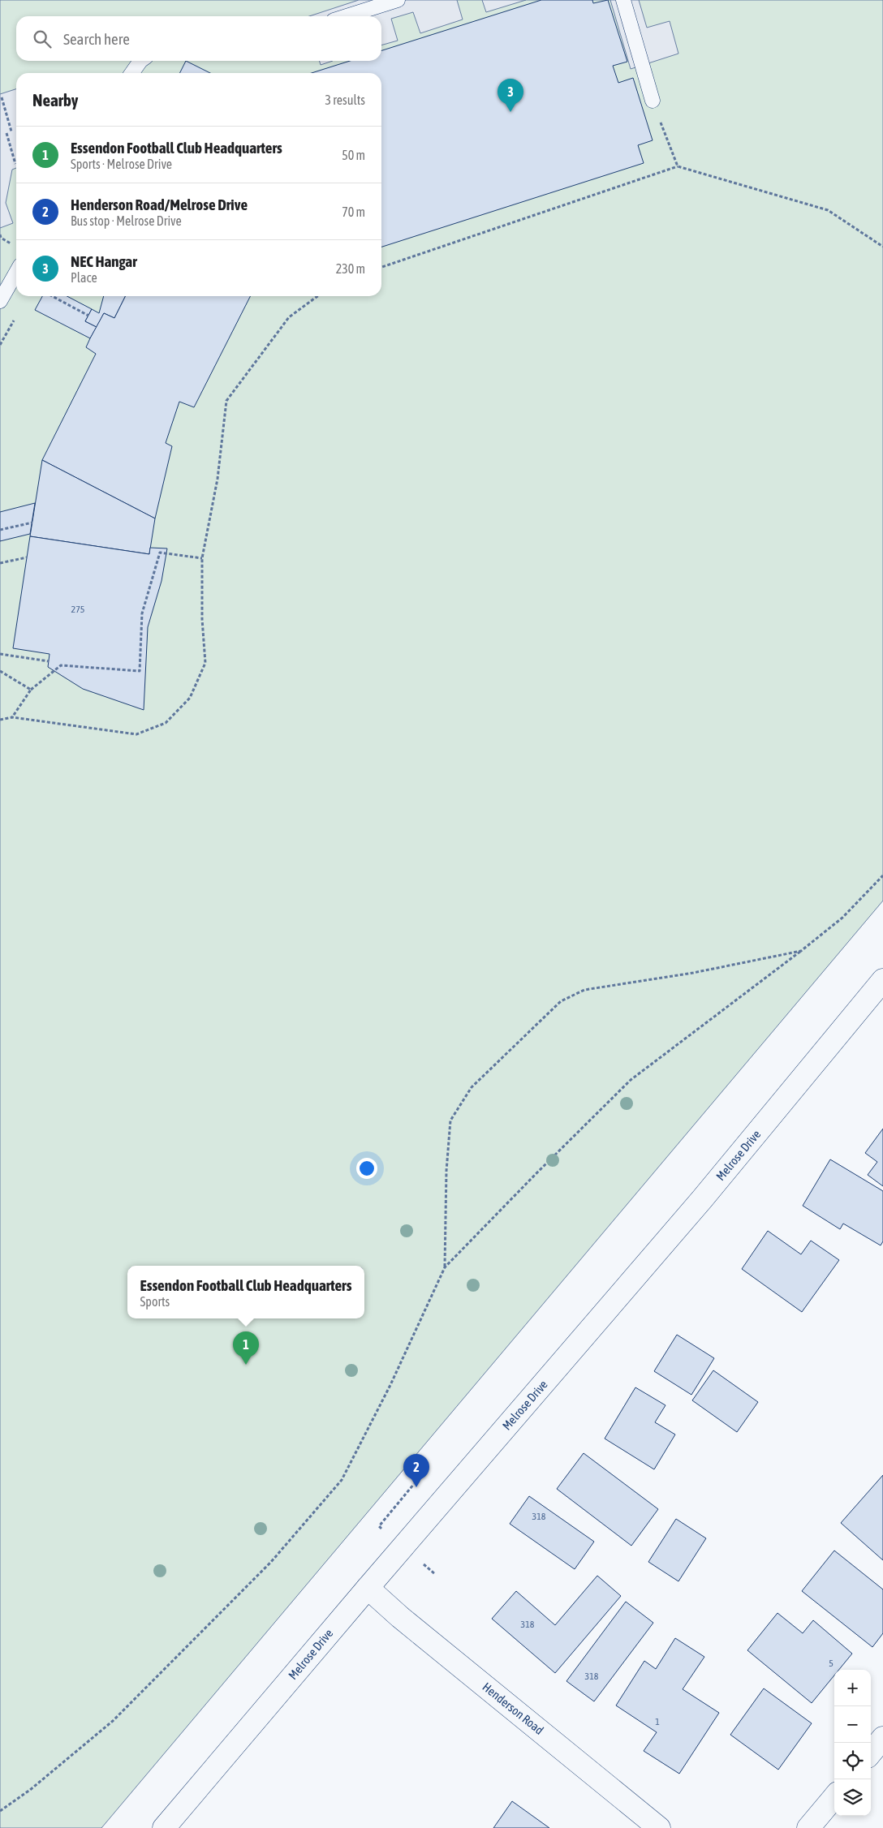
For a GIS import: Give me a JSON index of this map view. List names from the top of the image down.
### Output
{
  "streets": {
    "street": ["Melrose Drive", "Henderson Road"]
  },
  "crossings": [
    ["Melrose Drive", "Henderson Road"]
  ],
  "house_numbers": [
    "275",
    "318",
    "318",
    "5",
    "318",
    "1"
  ],
  "page": {
    "search": "Search here",
    "heading": ["Nearby", "3 results"],
    "pins": ["3", "1", "2"],
    "list": [
      {
        "mark": "1",
        "name": "Essendon Football Club Headquarters",
        "note": "Sports · Melrose Drive",
        "value": "50 m"
      },
      {
        "mark": "2",
        "name": "Henderson Road/Melrose Drive",
        "note": "Bus stop · Melrose Drive",
        "value": "70 m"
      },
      {
        "mark": "3",
        "name": "NEC Hangar",
        "note": "Place",
        "value": "230 m"
      }
    ],
    "popup": ["Essendon Football Club Headquarters", "Sports"],
    "map_buttons": ["+", "−"]
  }
}
